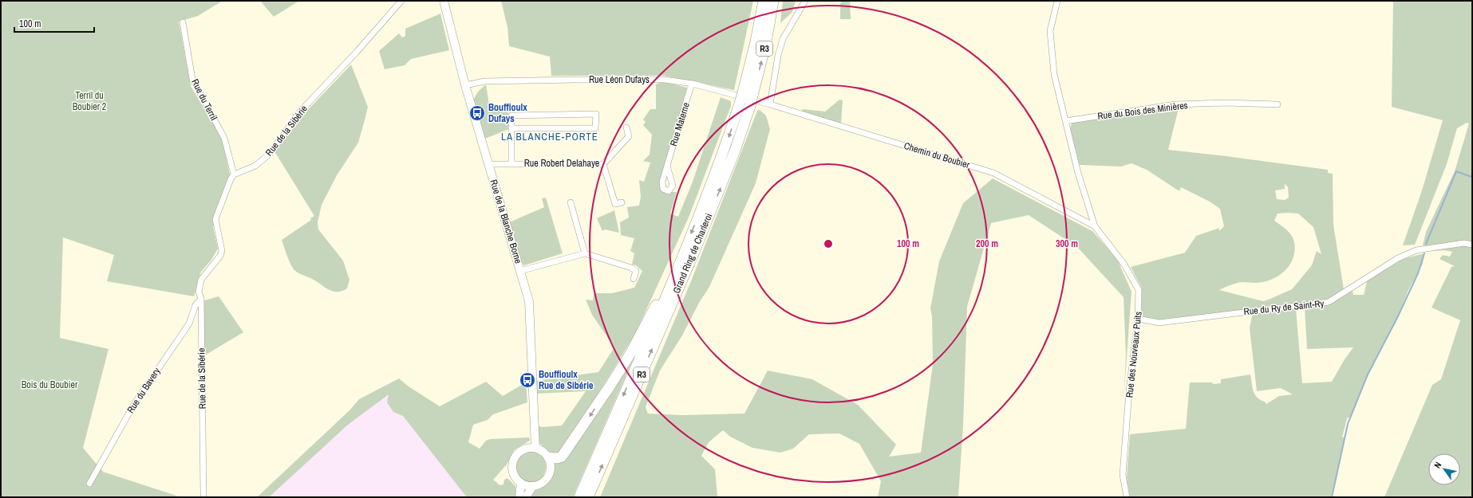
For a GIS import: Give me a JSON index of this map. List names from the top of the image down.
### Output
{
  "streets": {
    "highway": ["R3", "Grand Ring de Charleroi"],
    "street": [
      "Rue Léon Dufays",
      "Rue du Terril",
      "Rue du Bois des Minières",
      "Rue Materne",
      "Rue de la Sibérie",
      "Chemin du Boubier",
      "Rue Robert Delahaye",
      "Rue de la Blanche Borne",
      "Rue du Ry de Saint-Ry",
      "Rue des Nouveaux Puits",
      "Rue du Bavery"
    ]
  },
  "crossings": [
    ["Rue Léon Dufays", "Rue Materne"],
    ["Rue Léon Dufays", "Chemin du Boubier"],
    ["Rue Léon Dufays", "Rue de la Blanche Borne"],
    ["Rue du Terril", "Rue de la Sibérie"],
    ["Rue de la Sibérie", "Rue du Bavery"],
    ["Chemin du Boubier", "Rue des Nouveaux Puits"],
    ["Rue Robert Delahaye", "Rue de la Blanche Borne"],
    ["Rue du Ry de Saint-Ry", "Rue des Nouveaux Puits"]
  ],
  "districts": ["LA BLANCHE-PORTE"],
  "parks": ["Terril du Boubier 2", "Bois du Boubier"],
  "places": {
    "bus stop": ["Bouffioulx Dufays", "Bouffioulx Rue de Sibérie"]
  },
  "scale_bar": "100 m",
  "north": "top left",
  "rings": ["100 m", "200 m", "300 m"]
}
